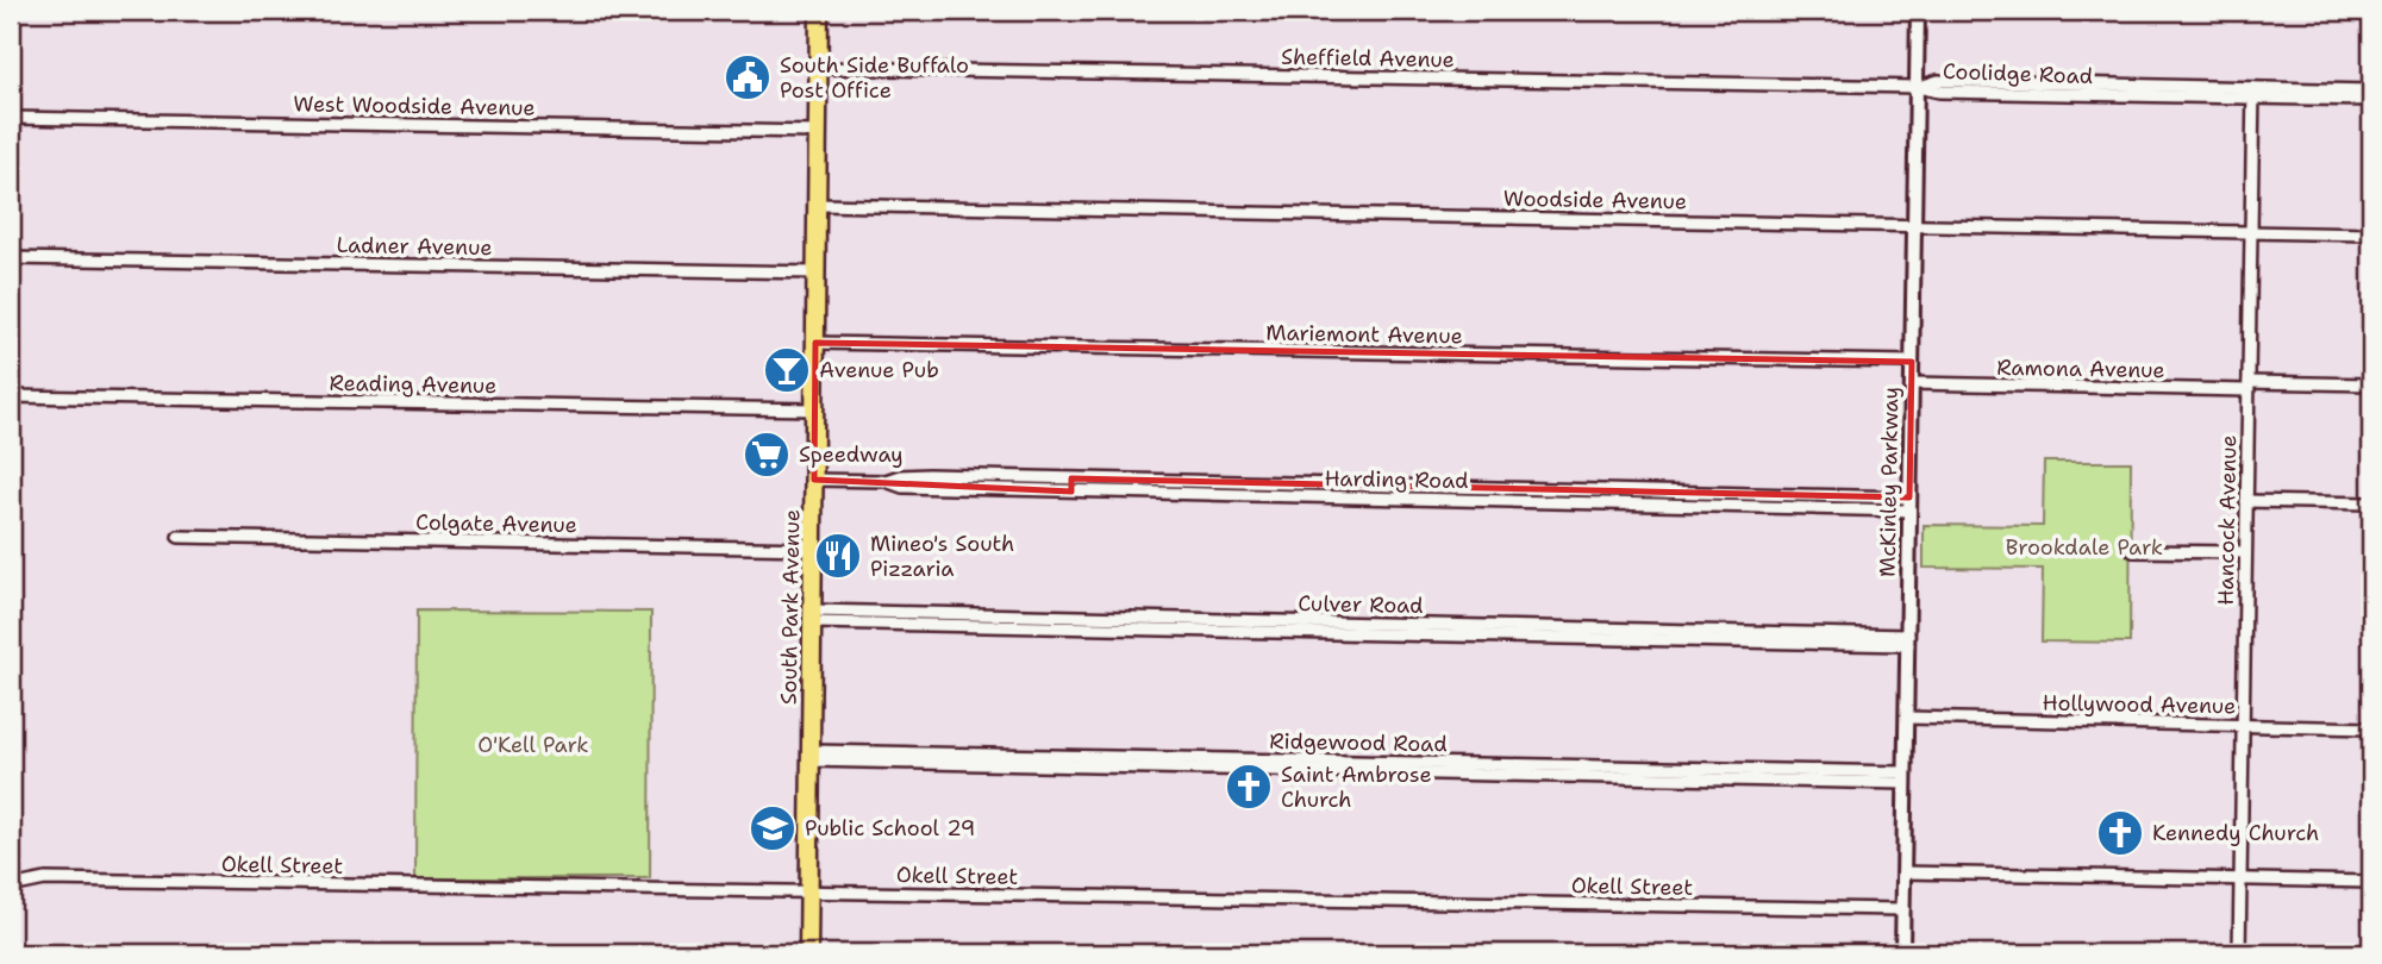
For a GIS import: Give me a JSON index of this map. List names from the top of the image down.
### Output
{
  "streets": {
    "main road": ["South Park Avenue"],
    "street": [
      "Sheffield Avenue",
      "Coolidge Road",
      "West Woodside Avenue",
      "Woodside Avenue",
      "Ladner Avenue",
      "Mariemont Avenue",
      "Ramona Avenue",
      "Reading Avenue",
      "Harding Road",
      "McKinley Parkway",
      "Hancock Avenue",
      "Colgate Avenue",
      "Culver Road",
      "Hollywood Avenue",
      "Ridgewood Road",
      "Okell Street"
    ]
  },
  "crossings": [
    ["Sheffield Avenue", "Coolidge Road"],
    ["Sheffield Avenue", "McKinley Parkway"],
    ["Sheffield Avenue", "South Park Avenue"],
    ["Coolidge Road", "McKinley Parkway"],
    ["Coolidge Road", "Hancock Avenue"],
    ["West Woodside Avenue", "South Park Avenue"],
    ["Woodside Avenue", "McKinley Parkway"],
    ["Woodside Avenue", "Hancock Avenue"],
    ["Woodside Avenue", "South Park Avenue"],
    ["Ladner Avenue", "South Park Avenue"],
    ["Mariemont Avenue", "McKinley Parkway"],
    ["Mariemont Avenue", "South Park Avenue"],
    ["Ramona Avenue", "McKinley Parkway"],
    ["Ramona Avenue", "Hancock Avenue"],
    ["Reading Avenue", "South Park Avenue"],
    ["Harding Road", "McKinley Parkway"],
    ["Harding Road", "South Park Avenue"],
    ["McKinley Parkway", "Culver Road"],
    ["McKinley Parkway", "Hollywood Avenue"],
    ["McKinley Parkway", "Ridgewood Road"],
    ["McKinley Parkway", "Okell Street"],
    ["Hancock Avenue", "Hollywood Avenue"],
    ["Colgate Avenue", "South Park Avenue"],
    ["Culver Road", "South Park Avenue"],
    ["South Park Avenue", "Ridgewood Road"],
    ["South Park Avenue", "Okell Street"]
  ],
  "parks": ["Brookdale Park", "O'Kell Park"],
  "places": {
    "public building": ["South Side Buffalo Post Office"],
    "bar": ["Avenue Pub"],
    "supermarket": ["Speedway"],
    "restaurant": ["Mineo's South Pizzaria"],
    "church": ["Saint Ambrose Church", "Kennedy Church"],
    "school or university": ["Public School 29"]
  }
}
